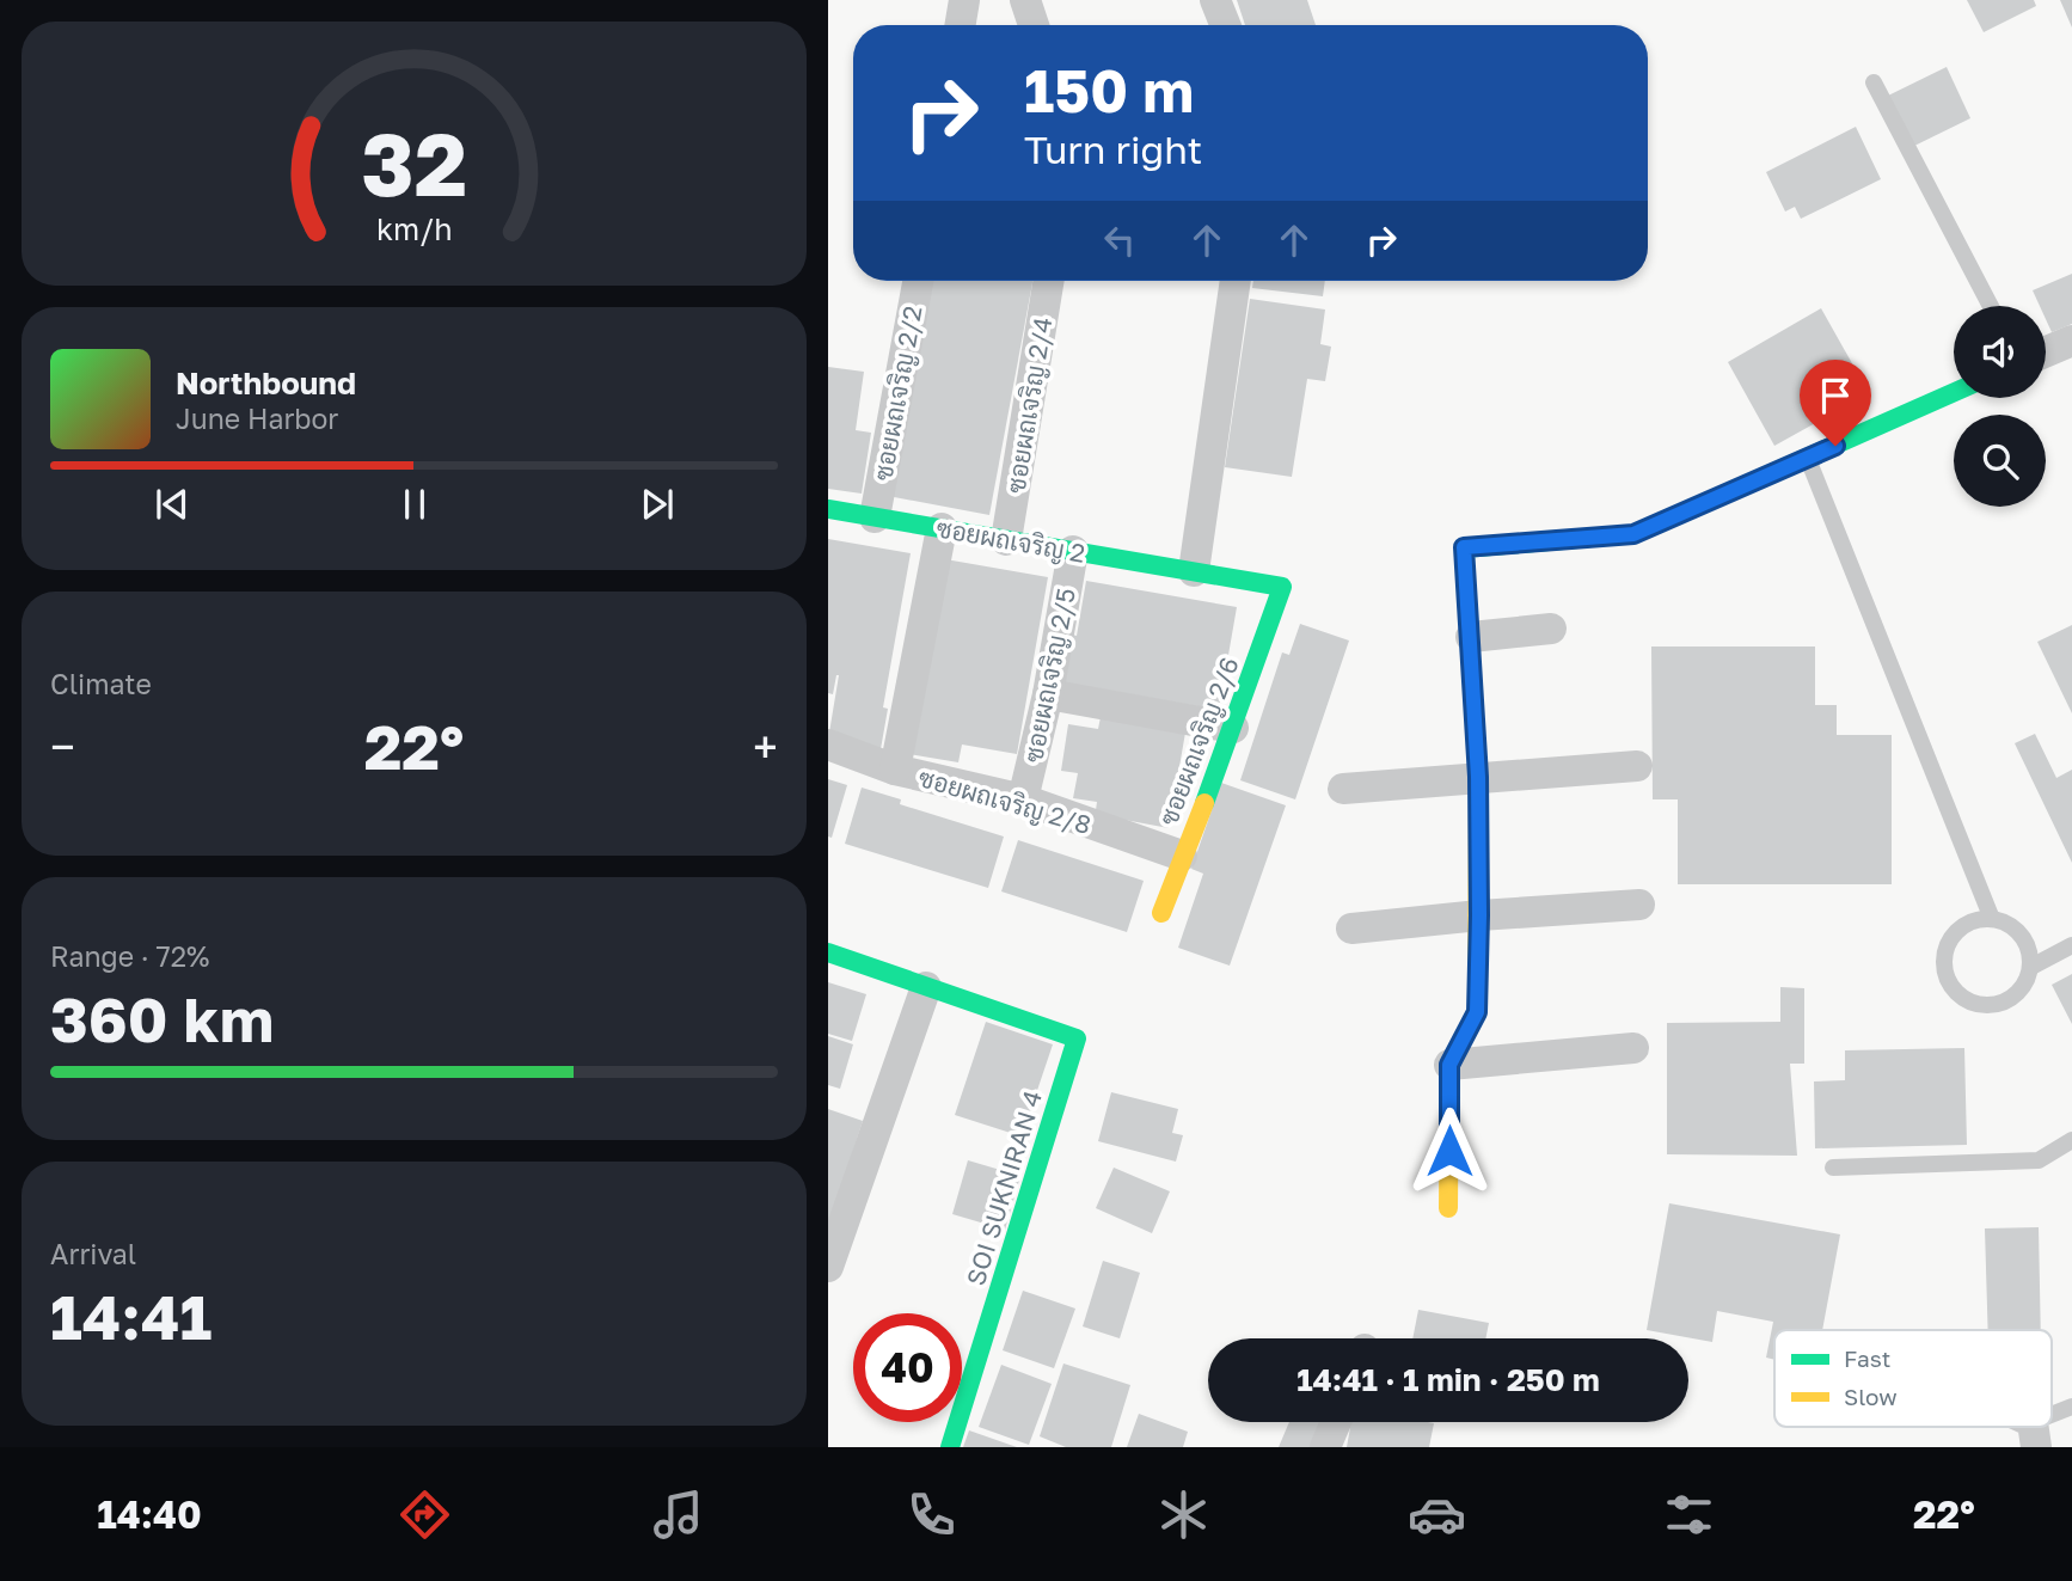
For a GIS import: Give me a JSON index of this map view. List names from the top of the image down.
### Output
{
  "streets": {
    "street": [
      "ซอยผถเจริญ 2/2",
      "ซอยผถเจริญ 2/4",
      "ซอยผถเจริญ 2",
      "ซอยผถเจริญ 2/5",
      "ซอยผถเจริญ 2/6",
      "ซอยผถเจริญ 2/8",
      "SOI SUKNIRAN 4"
    ]
  },
  "crossings": [
    ["ซอยผถเจริญ 2/2", "ซอยผถเจริญ 2"],
    ["ซอยผถเจริญ 2/4", "ซอยผถเจริญ 2"],
    ["ซอยผถเจริญ 2", "ซอยผถเจริญ 2/5"],
    ["ซอยผถเจริญ 2", "ซอยผถเจริญ 2/6"],
    ["ซอยผถเจริญ 2/5", "ซอยผถเจริญ 2/8"],
    ["ซอยผถเจริญ 2/6", "ซอยผถเจริญ 2/8"]
  ],
  "legend": ["Fast", "Slow"],
  "page": {
    "turn": ["150 m", "Turn right"],
    "song": ["Northbound", "June Harbor"],
    "tile": [
      "Climate",
      ["Range · 72%", "360 km"],
      ["Arrival", "14:41"]
    ],
    "heat": ["−", "22°", "+"],
    "limit": "40",
    "trip": "14:41 · 1 min · 250 m",
    "tabs": ["14:40", "22°"],
    "gauge": ["32", "km/h"]
  }
}
